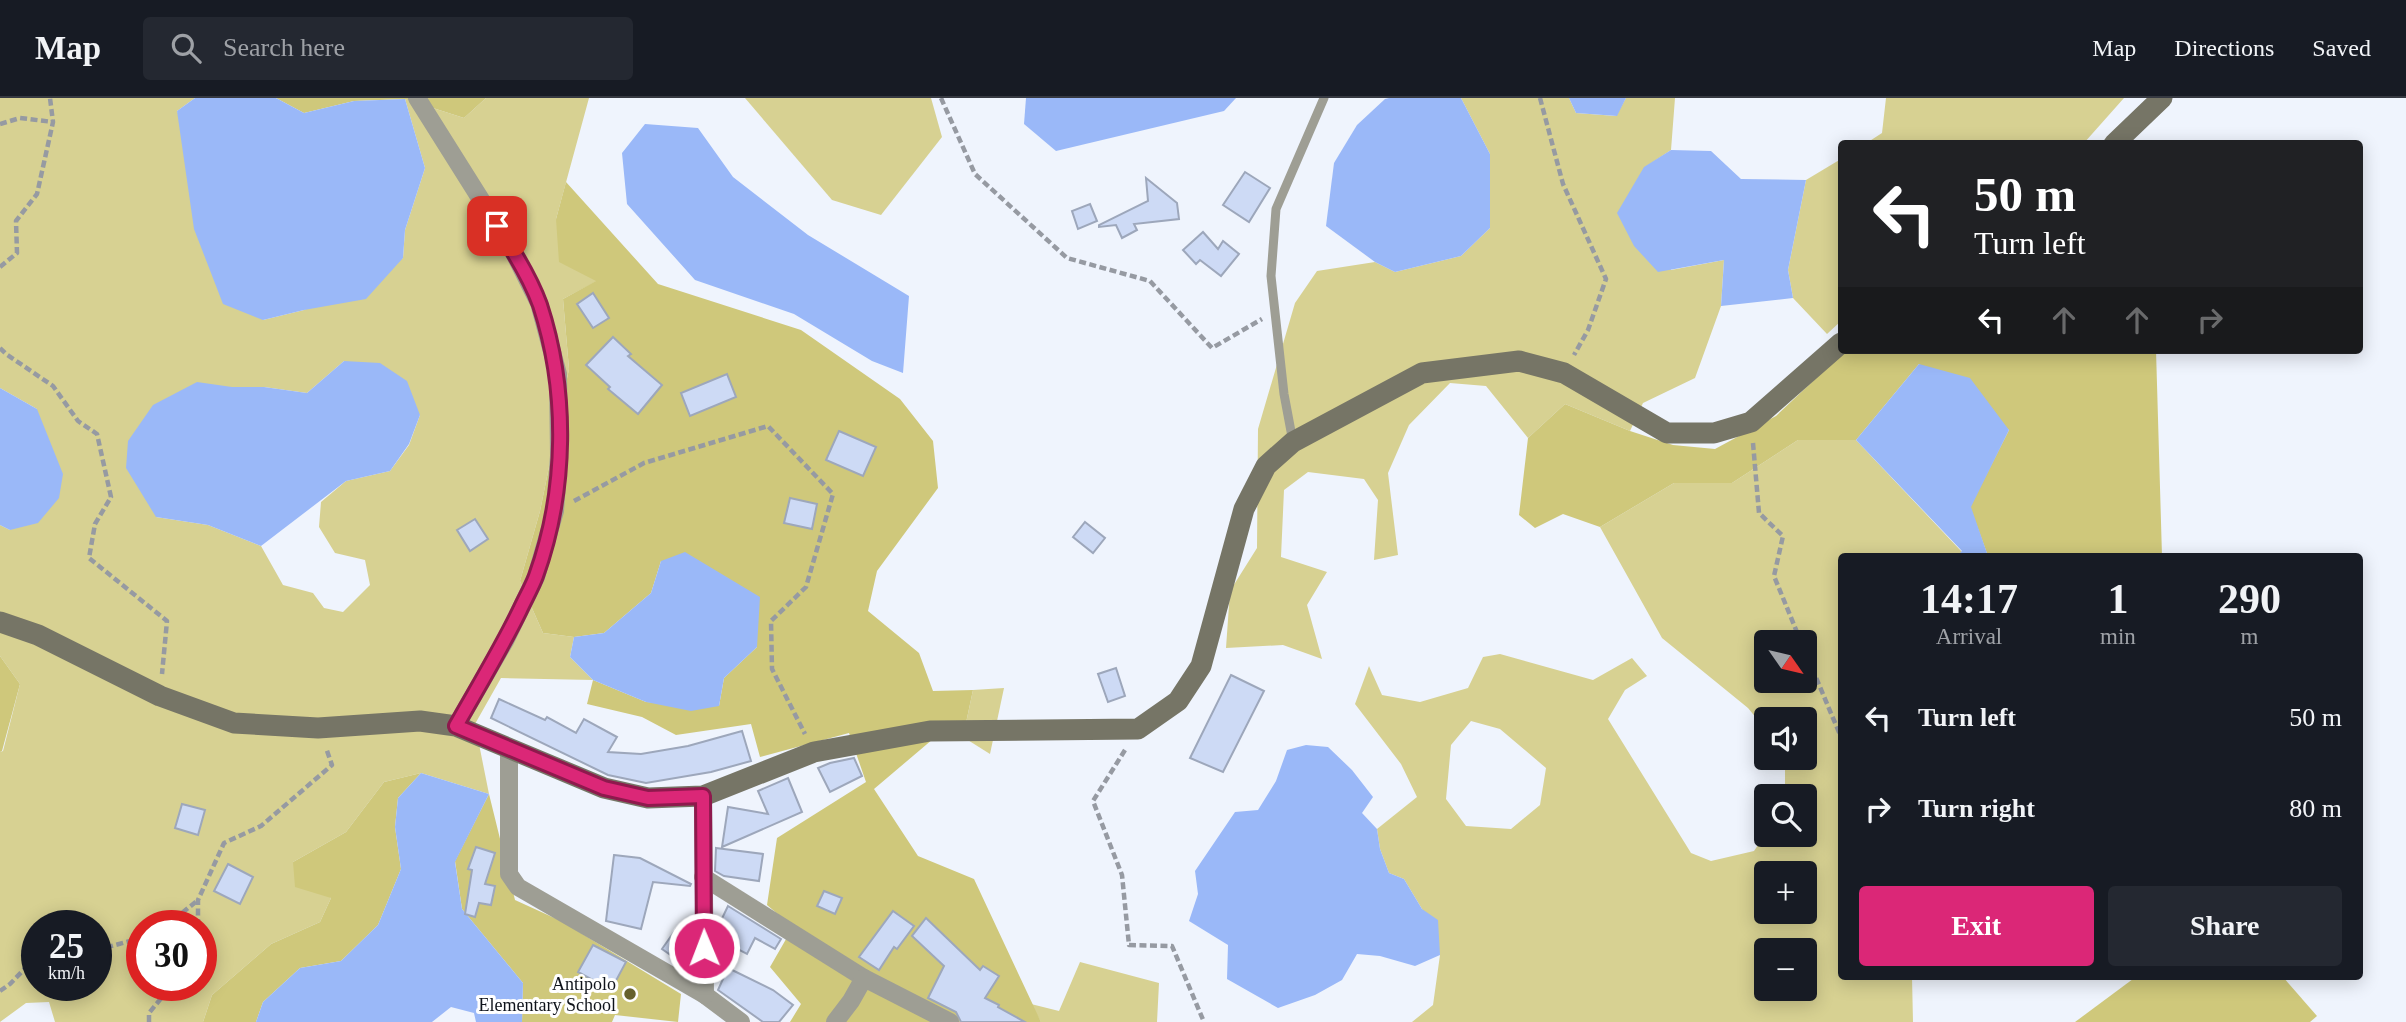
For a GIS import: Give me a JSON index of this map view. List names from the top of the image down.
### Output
{
  "places": ["Antipolo Elementary School"],
  "north": "bottom right",
  "page": {
    "header": "Map",
    "search": "Search here",
    "nav": ["Map", "Directions", "Saved"],
    "turn": ["50 m", "Turn left"],
    "eta": [
      "14:17",
      "Arrival",
      "1",
      "min",
      "290",
      "m"
    ],
    "map_buttons": ["+", "−"],
    "list": [
      {
        "name": "Turn left",
        "value": "50 m"
      },
      {
        "name": "Turn right",
        "value": "80 m"
      }
    ],
    "buttons": ["Exit", "Share"],
    "speed": "25 km/h",
    "limit": "30"
  }
}
